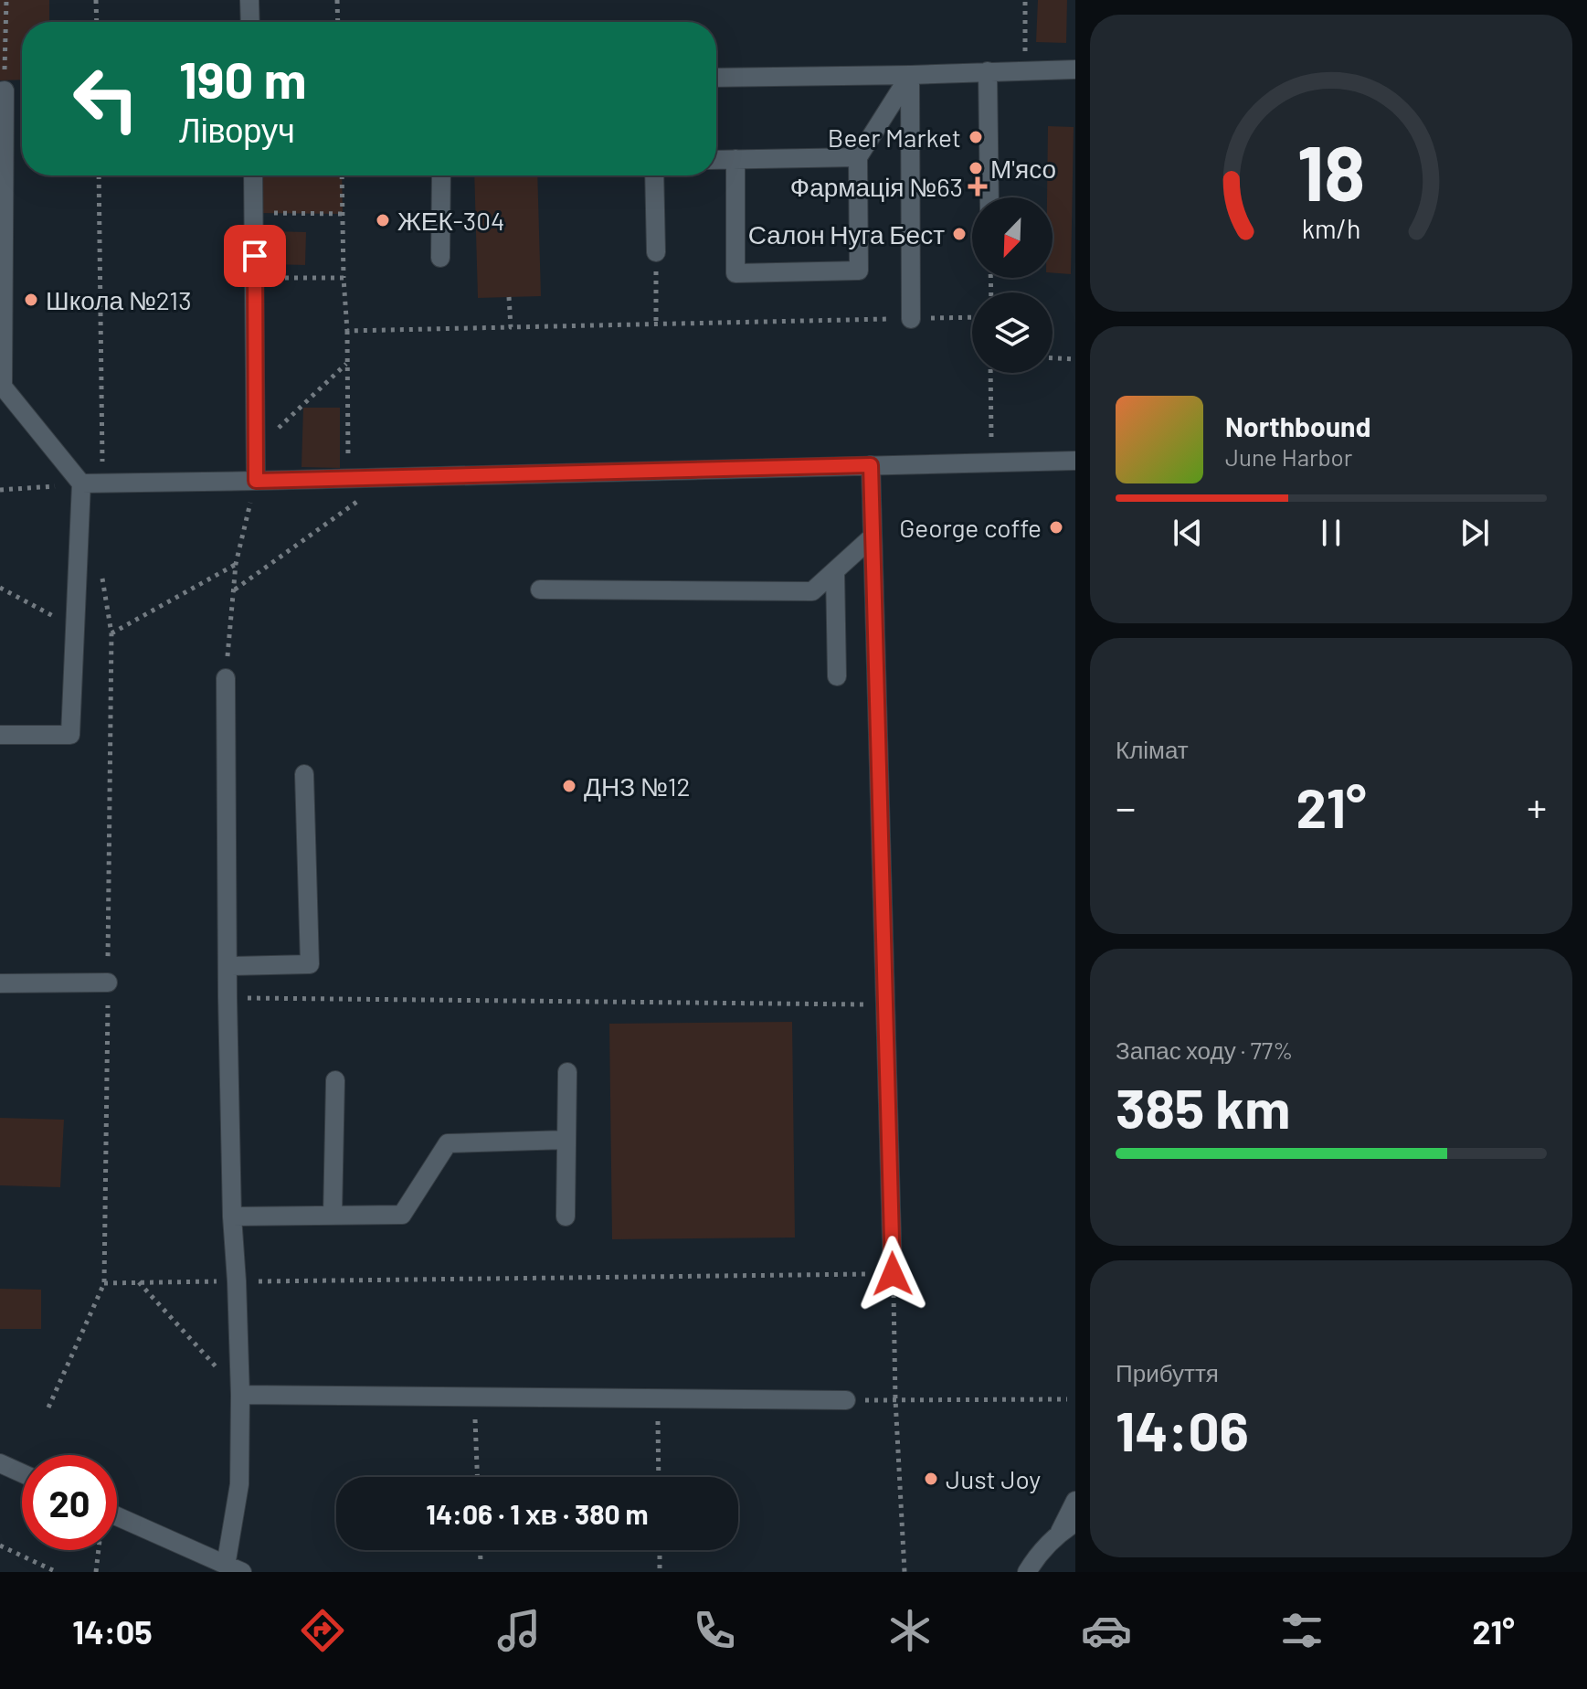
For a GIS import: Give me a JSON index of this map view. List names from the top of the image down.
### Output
{
  "places": {
    "other": [
      "Beer Market",
      "М'ясо",
      "ЖЕК-304",
      "Салон Нуга Бест",
      "Школа №213",
      "George coffe",
      "ДНЗ №12",
      "Just Joy"
    ],
    "health": ["Фармація №63"]
  },
  "north": "bottom left",
  "page": {
    "turn": ["190 m", "Ліворуч"],
    "song": ["Northbound", "June Harbor"],
    "tile": [
      "Клімат",
      ["Запас ходу · 77%", "385 km"],
      ["Прибуття", "14:06"]
    ],
    "heat": ["−", "21°", "+"],
    "limit": "20",
    "trip": "14:06 · 1 хв · 380 m",
    "tabs": ["14:05", "21°"],
    "gauge": ["18", "km/h"]
  }
}
